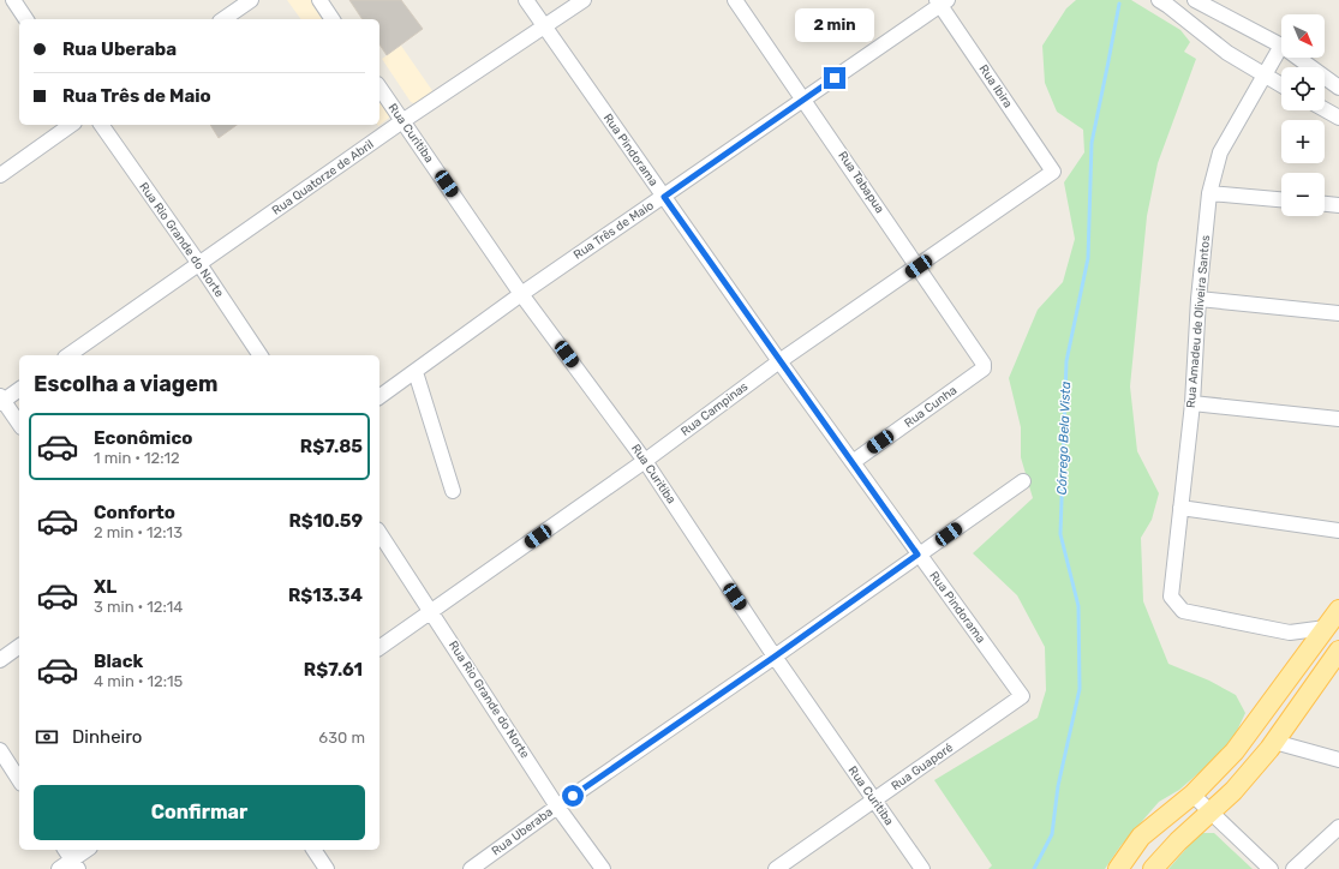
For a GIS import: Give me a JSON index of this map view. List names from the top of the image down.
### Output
{
  "streets": {
    "street": [
      "Rua Ibira",
      "Rua Curitiba",
      "Rua Pindorama",
      "Rua Quatorze de Abril",
      "Rua Tabapua",
      "Rua Três de Maio",
      "Rua Rio Grande do Norte",
      "Rua Amadeu de Oliveira Santos",
      "Rua Cunha",
      "Rua Campinas",
      "Rua Guaporé",
      "Rua Uberaba"
    ]
  },
  "crossings": [
    ["Rua Ibira", "Rua Três de Maio"],
    ["Rua Ibira", "Rua Campinas"],
    ["Rua Curitiba", "Rua Quatorze de Abril"],
    ["Rua Curitiba", "Rua Três de Maio"],
    ["Rua Curitiba", "Rua Campinas"],
    ["Rua Curitiba", "Rua Guaporé"],
    ["Rua Curitiba", "Rua Uberaba"],
    ["Rua Pindorama", "Rua Quatorze de Abril"],
    ["Rua Pindorama", "Rua Três de Maio"],
    ["Rua Pindorama", "Rua Cunha"],
    ["Rua Pindorama", "Rua Campinas"],
    ["Rua Pindorama", "Rua Guaporé"],
    ["Rua Pindorama", "Rua Uberaba"],
    ["Rua Quatorze de Abril", "Rua Rio Grande do Norte"],
    ["Rua Tabapua", "Rua Três de Maio"],
    ["Rua Tabapua", "Rua Cunha"],
    ["Rua Tabapua", "Rua Campinas"],
    ["Rua Rio Grande do Norte", "Rua Campinas"],
    ["Rua Rio Grande do Norte", "Rua Uberaba"]
  ],
  "water": ["Córrego Bela Vista"],
  "north": "bottom right",
  "page": {
    "bubble": "2 min",
    "map_buttons": ["+", "−"],
    "banner": ["Rua Uberaba", "Rua Três de Maio"],
    "heading": "Escolha a viagem",
    "list": [
      {
        "name": "Econômico",
        "note": "1 min · 12:12",
        "value": "R$7.85"
      },
      {
        "name": "Conforto",
        "note": "2 min · 12:13",
        "value": "R$10.59"
      },
      {
        "name": "XL",
        "note": "3 min · 12:14",
        "value": "R$13.34"
      },
      {
        "name": "Black",
        "note": "4 min · 12:15",
        "value": "R$7.61"
      }
    ],
    "pay": ["Dinheiro", "630 m"],
    "buttons": "Confirmar"
  }
}
